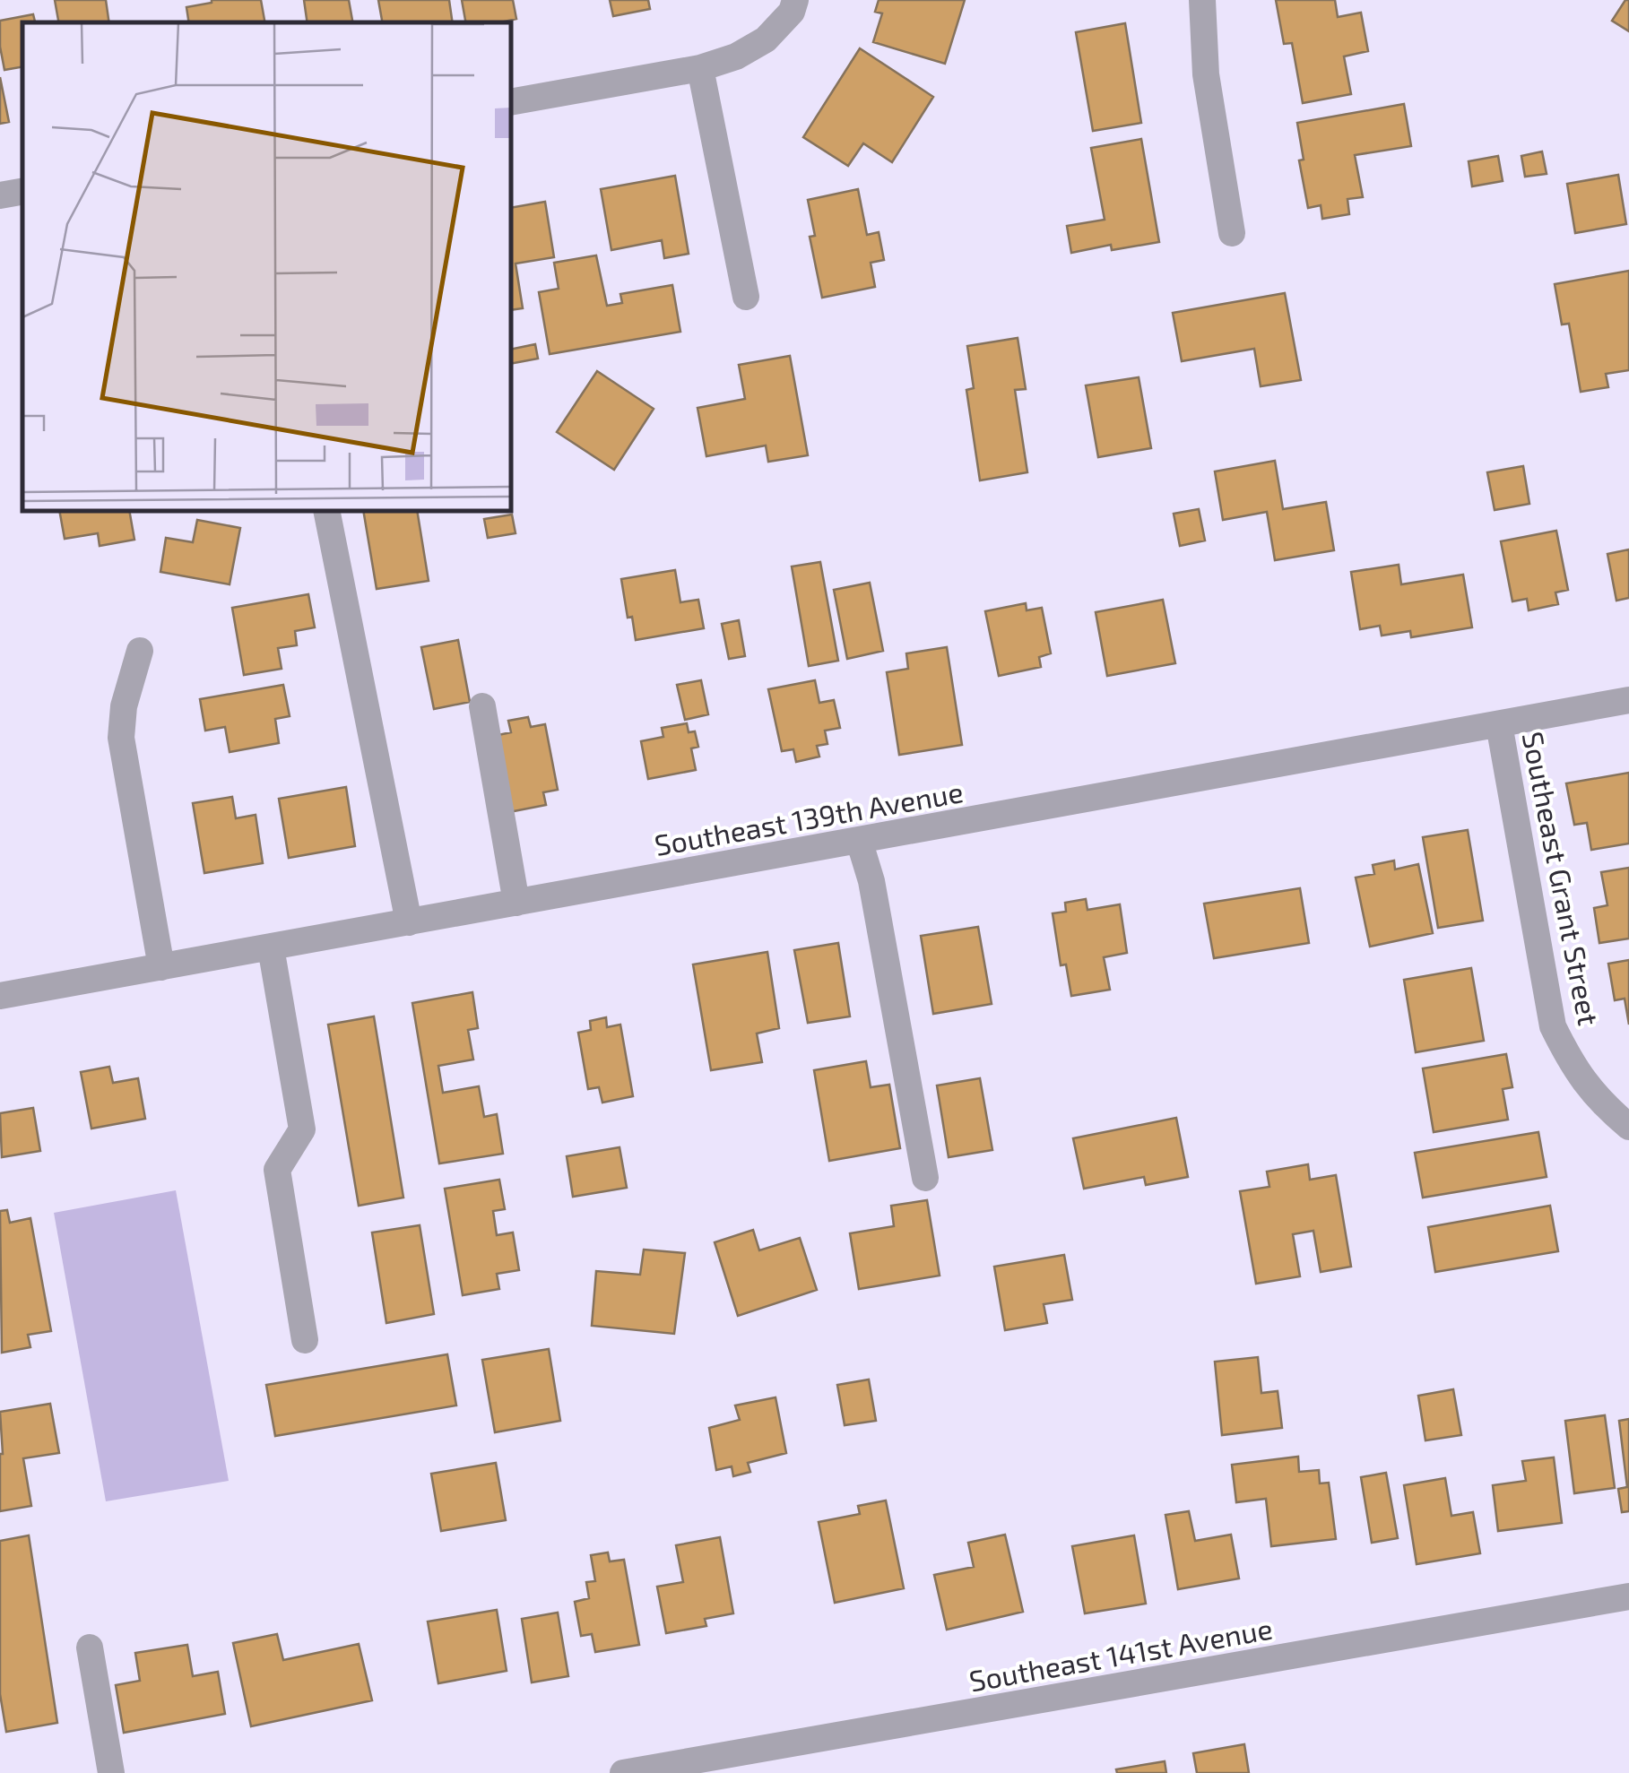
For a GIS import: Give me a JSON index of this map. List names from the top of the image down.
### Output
{
  "streets": {
    "street": ["Southeast 139th Avenue", "Southeast Grant Street", "Southeast 141st Avenue"]
  },
  "crossings": [
    ["Southeast 139th Avenue", "Southeast Grant Street"]
  ]
}
